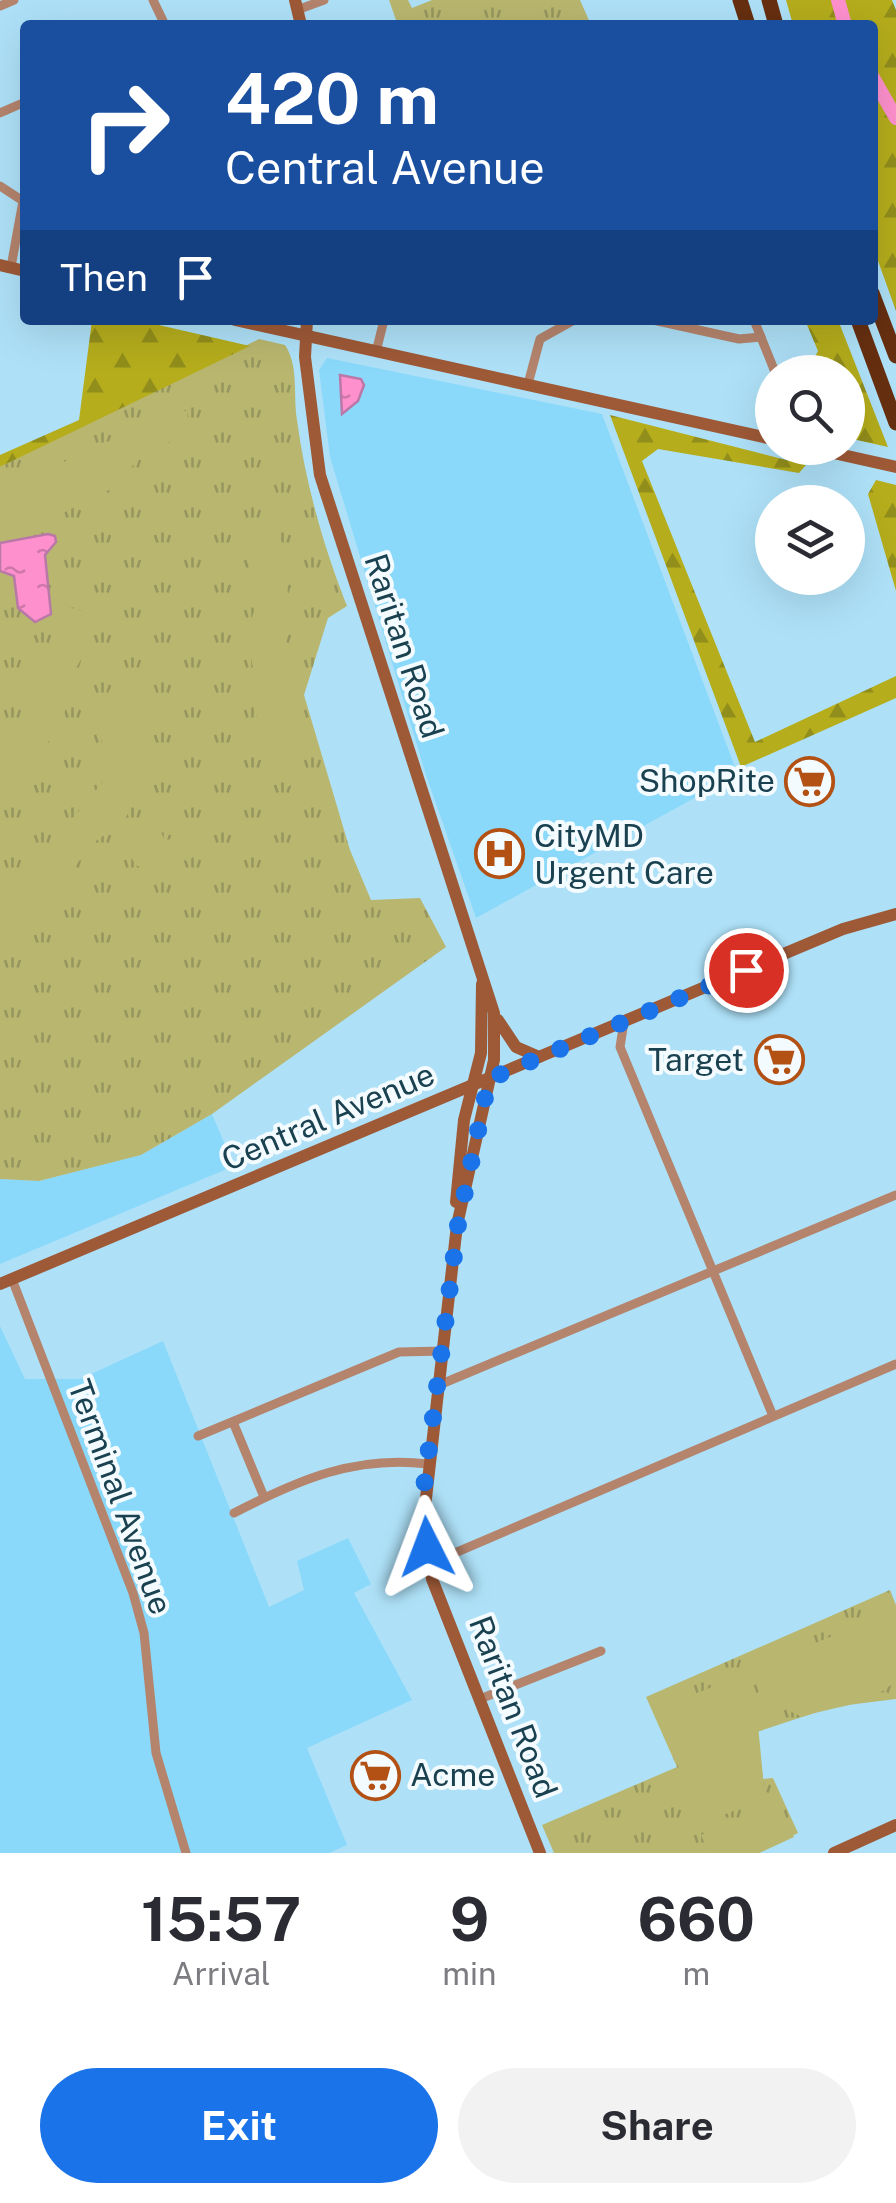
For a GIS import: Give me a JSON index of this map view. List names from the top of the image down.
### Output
{
  "streets": {
    "main road": ["Raritan Road", "Central Avenue"],
    "street": ["Terminal Avenue"]
  },
  "crossings": [
    ["Raritan Road", "Central Avenue"],
    ["Central Avenue", "Terminal Avenue"]
  ],
  "places": {
    "supermarket": ["ShopRite", "Target", "Acme"],
    "hospital": ["CityMD Urgent Care"]
  },
  "page": {
    "turn": ["420 m", "Central Avenue"],
    "then": "Then",
    "eta": [
      "15:57",
      "Arrival",
      "9",
      "min",
      "660",
      "m"
    ],
    "buttons": ["Exit", "Share"]
  }
}
